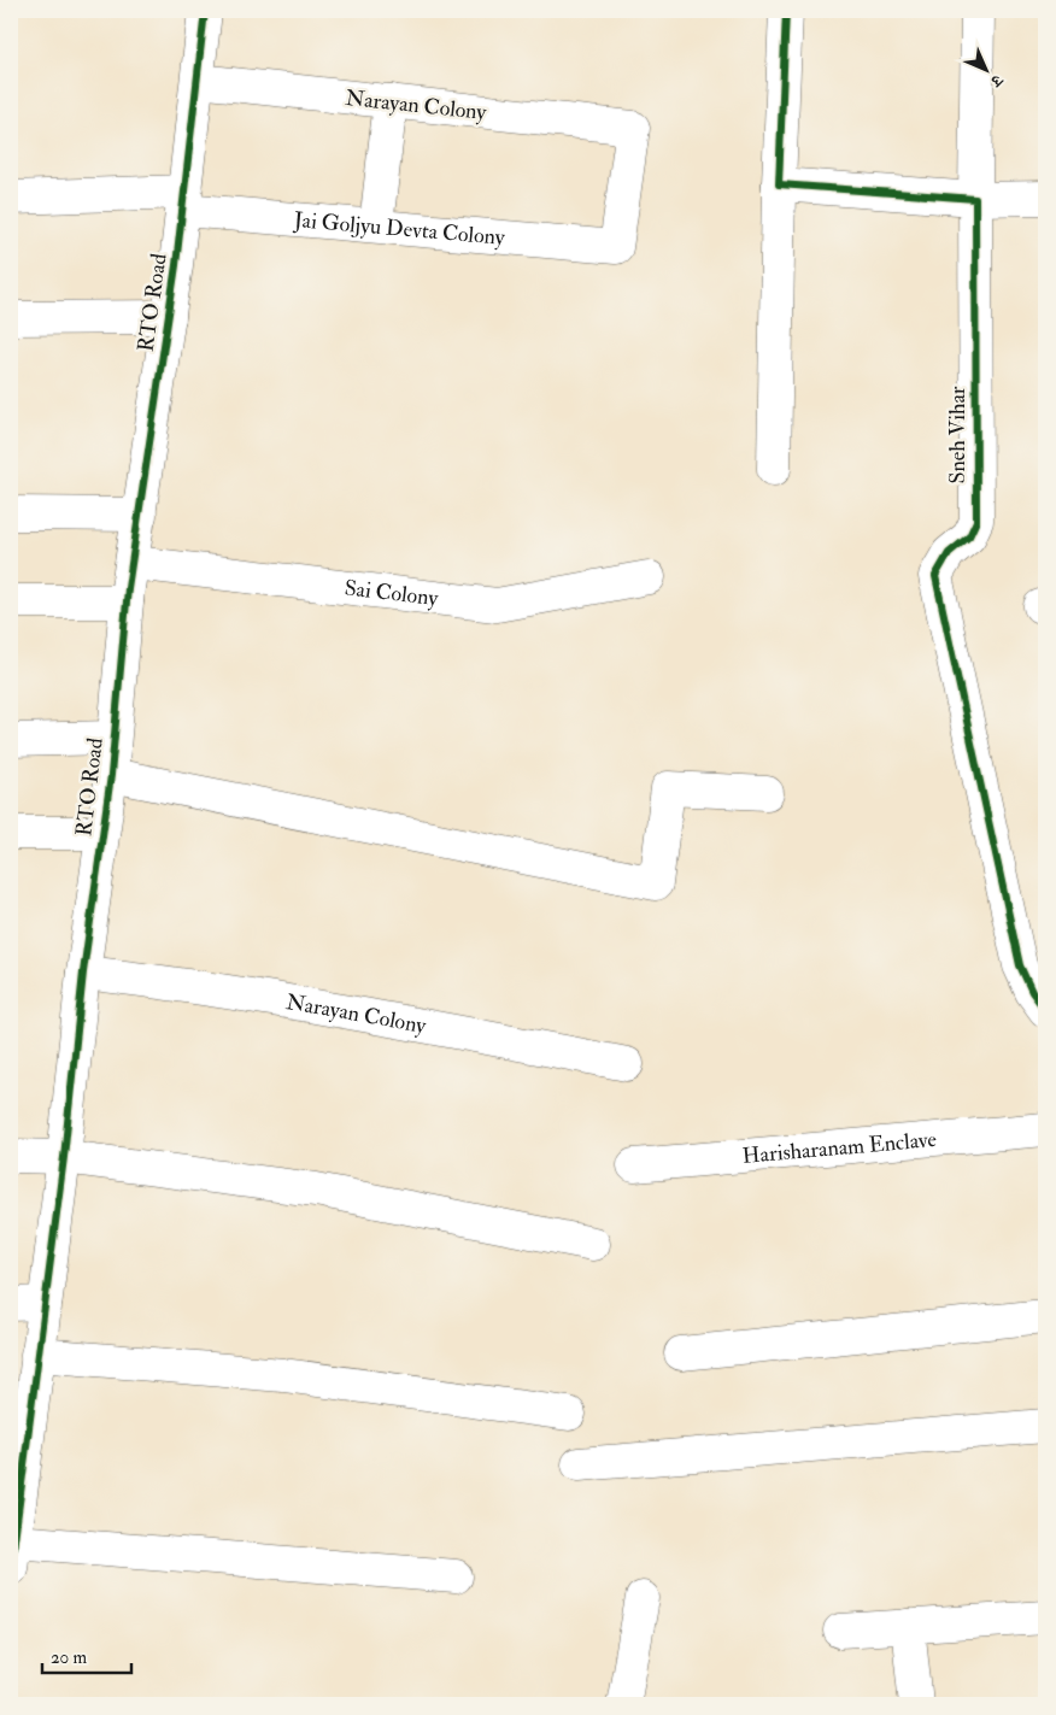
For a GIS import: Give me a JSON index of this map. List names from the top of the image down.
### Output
{
  "streets": {
    "street": [
      "Narayan Colony",
      "Jai Goljyu Devta Colony",
      "RTO Road",
      "Sneh Vihar",
      "Sai Colony",
      "Harisharanam Enclave"
    ]
  },
  "crossings": [
    ["Narayan Colony", "Jai Goljyu Devta Colony"],
    ["Narayan Colony", "RTO Road"],
    ["Jai Goljyu Devta Colony", "RTO Road"],
    ["RTO Road", "Sai Colony"]
  ],
  "scale_bar": "20 m",
  "north": "bottom right"
}
